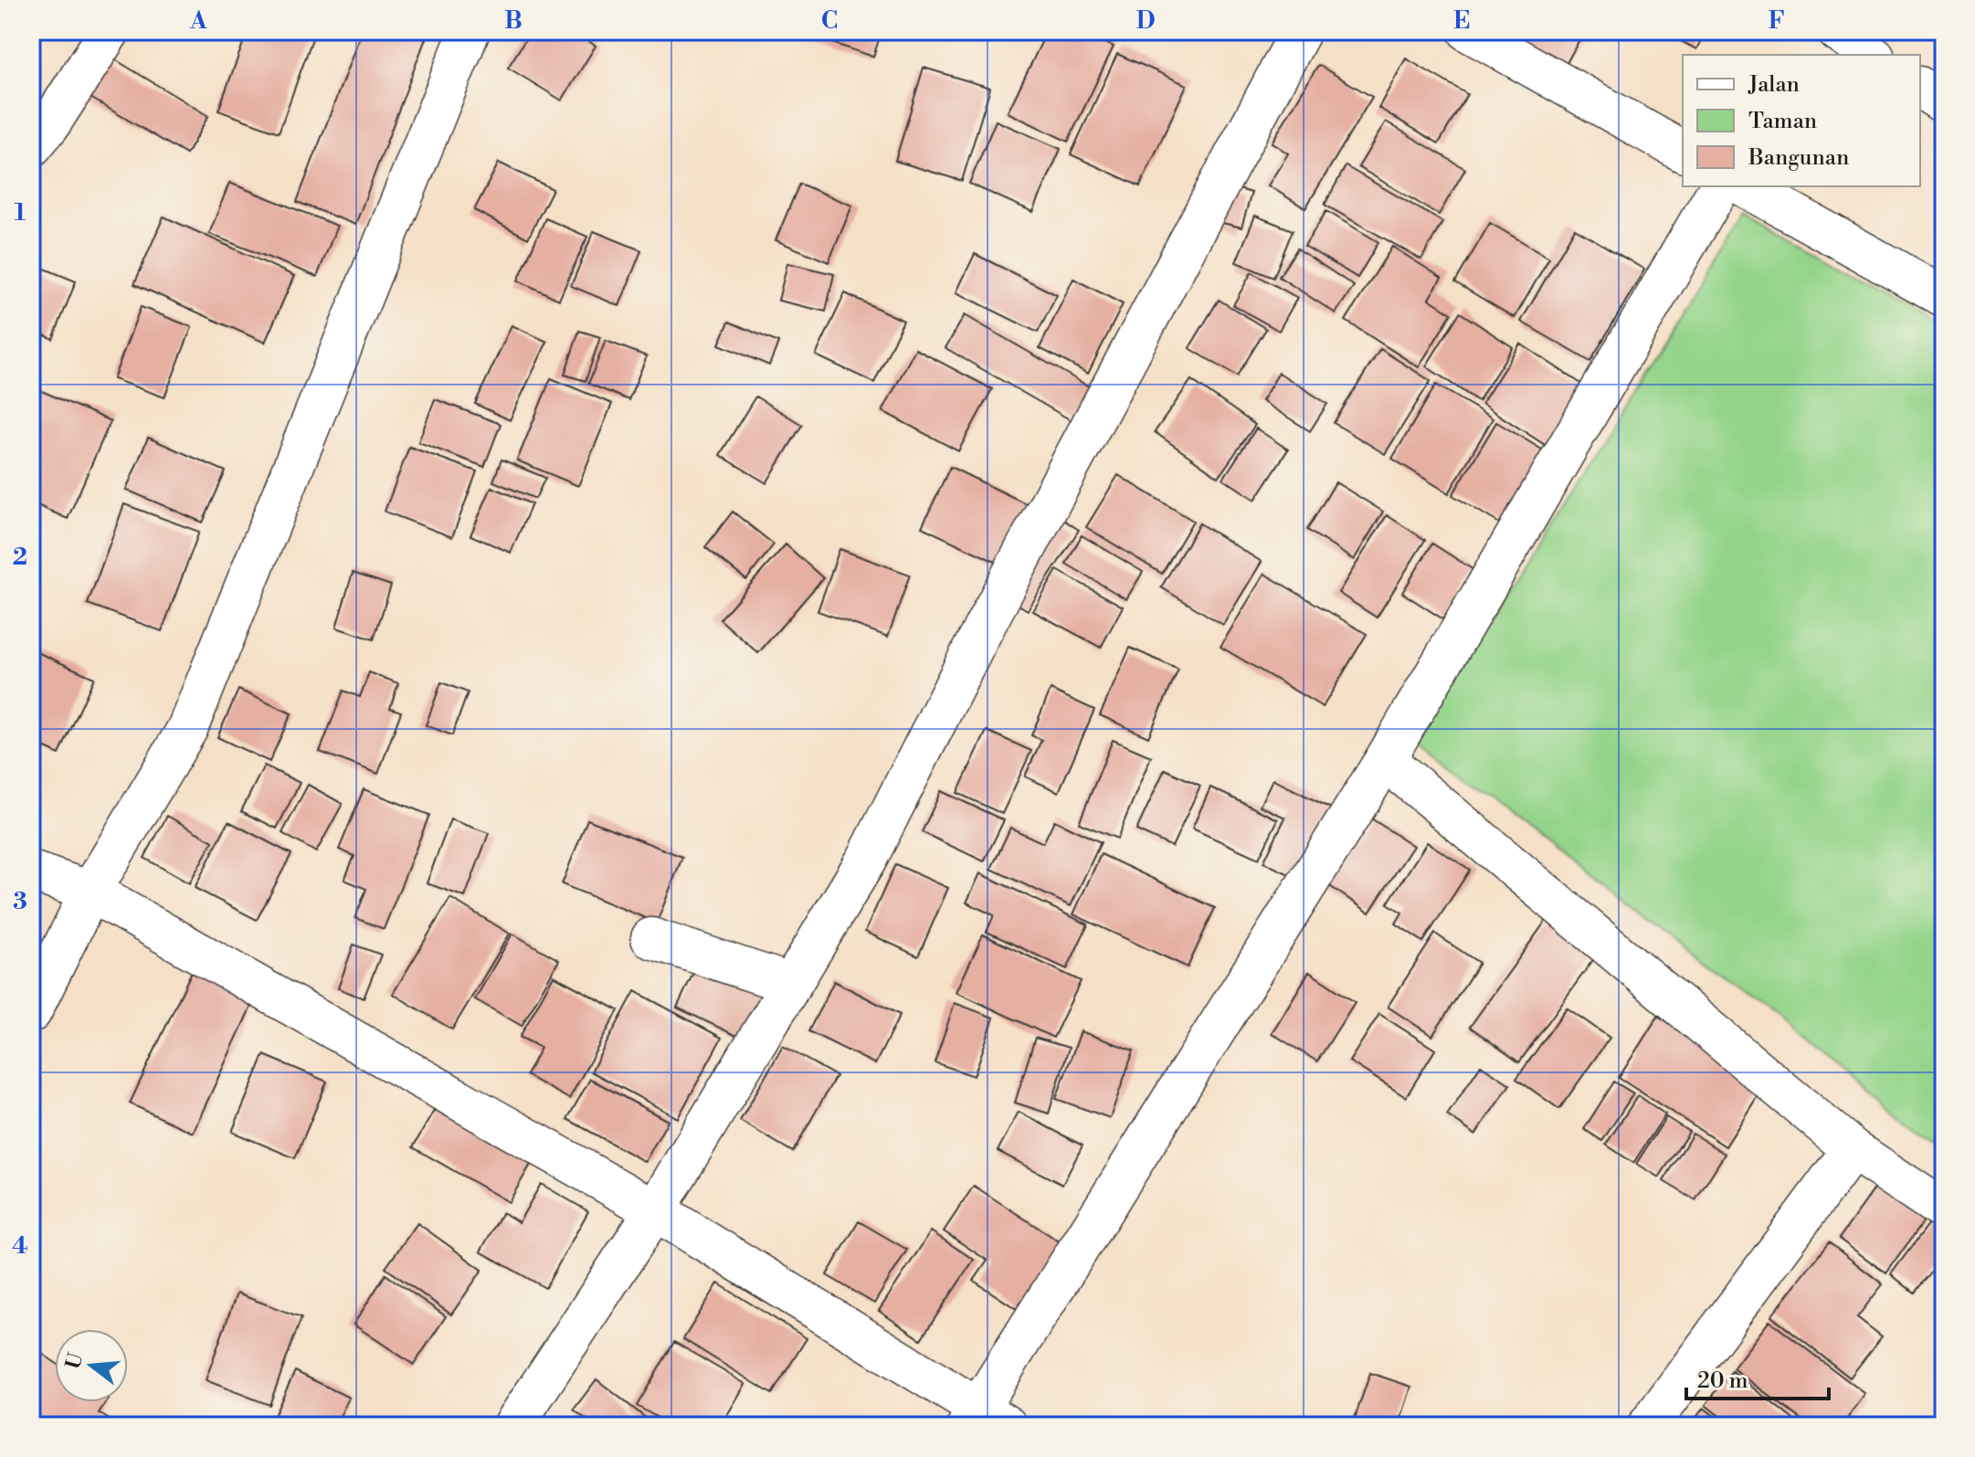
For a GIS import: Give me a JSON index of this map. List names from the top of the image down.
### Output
{
  "legend": ["Jalan", "Taman", "Bangunan"],
  "scale_bar": "20 m",
  "north": "left",
  "grid": {
    "columns": [
      "A",
      "B",
      "C",
      "D",
      "E",
      "F"
    ],
    "rows": [
      "1",
      "2",
      "3",
      "4"
    ]
  }
}
